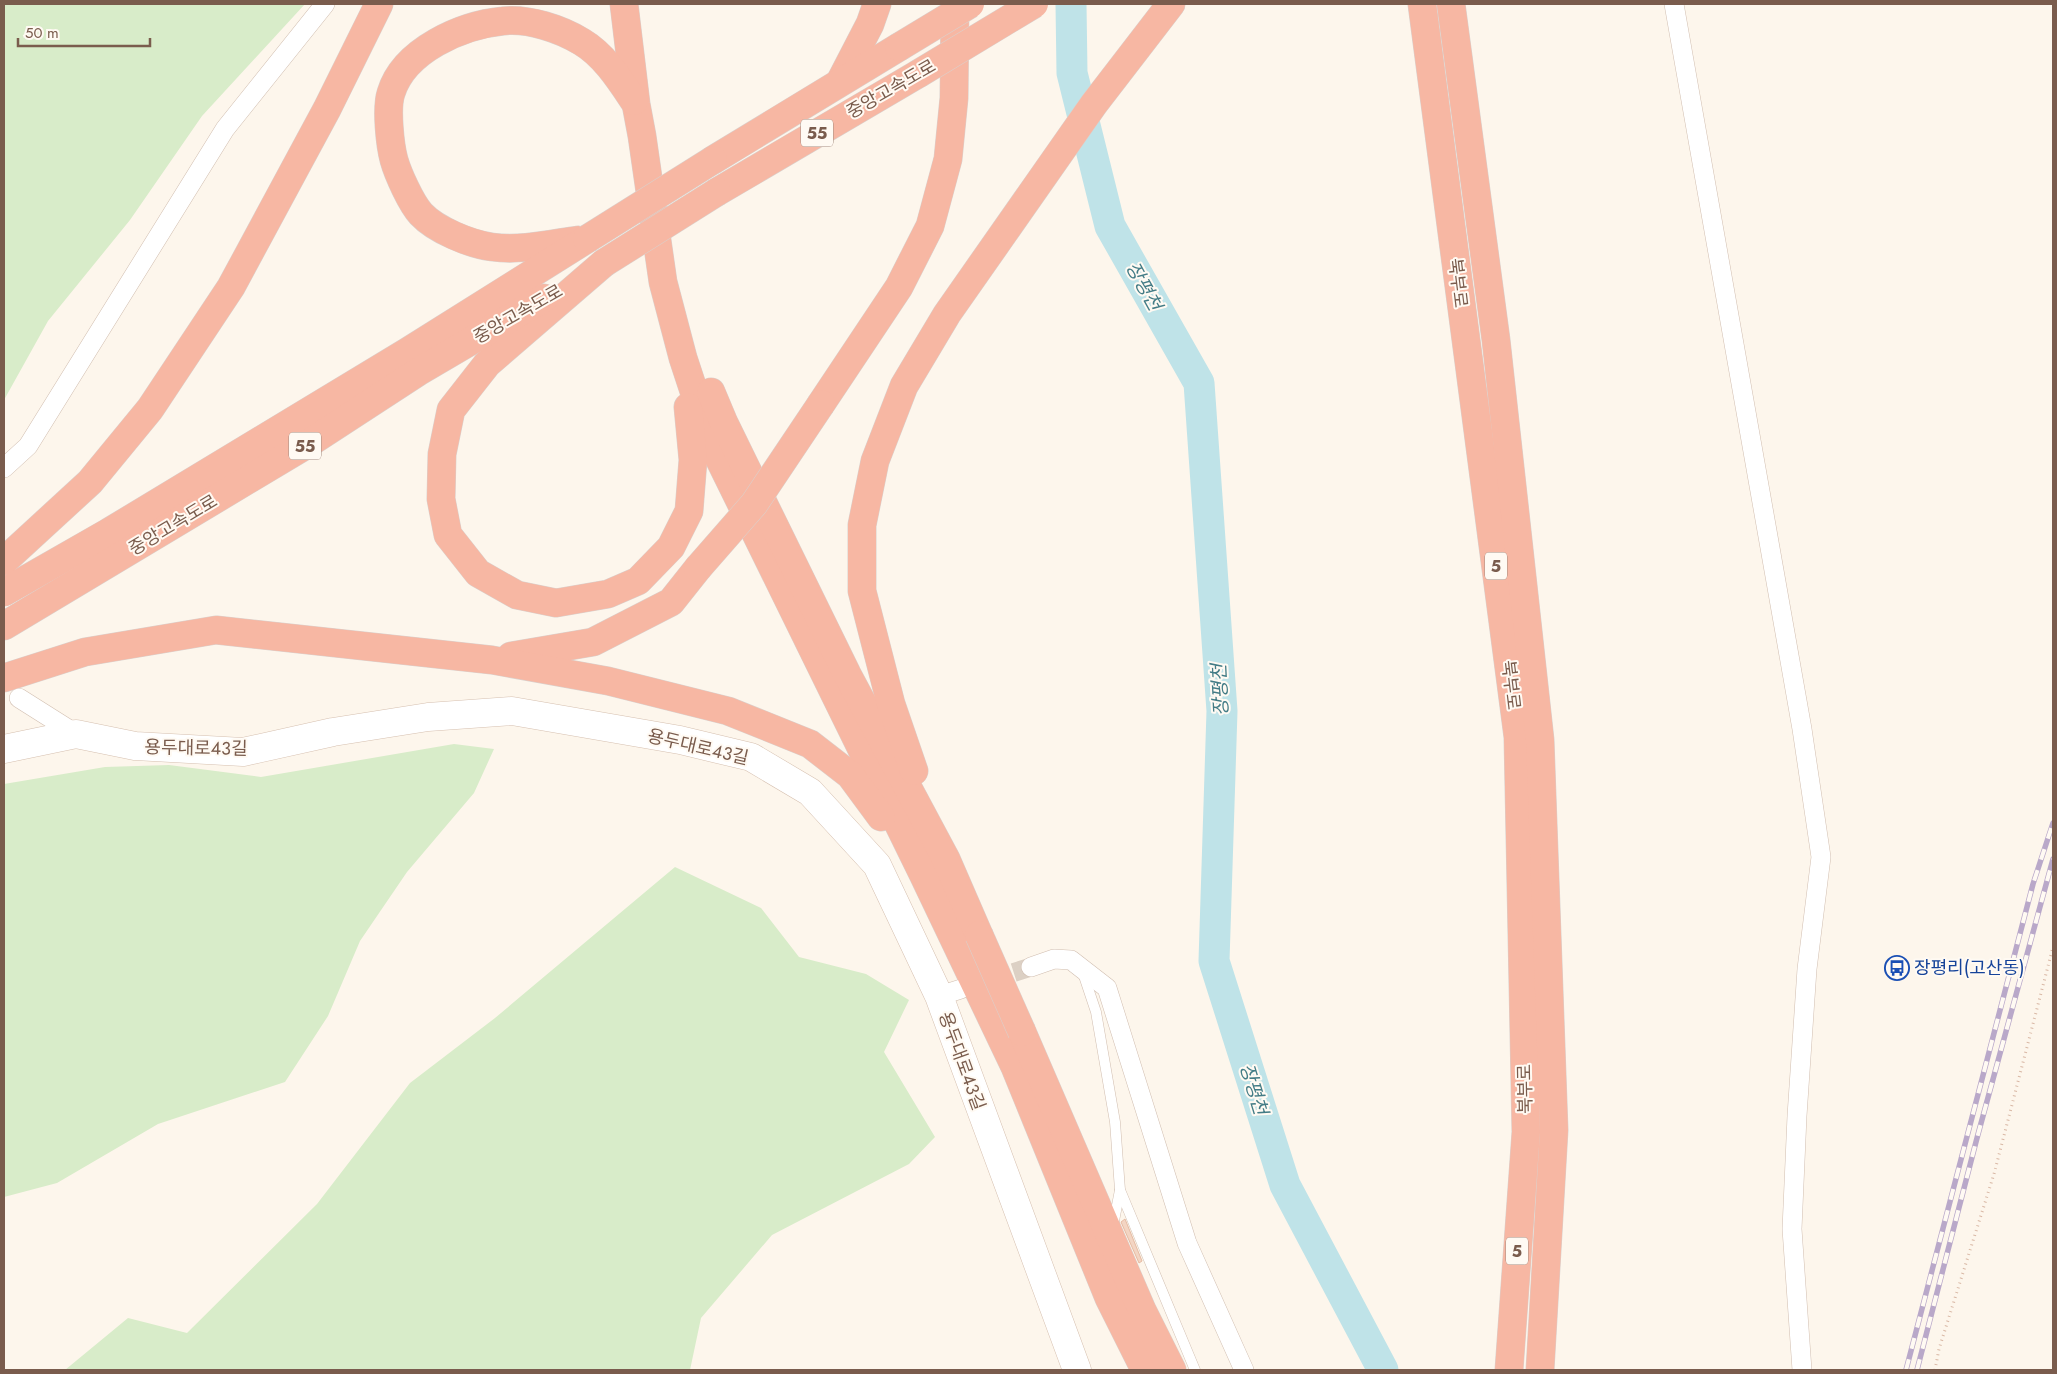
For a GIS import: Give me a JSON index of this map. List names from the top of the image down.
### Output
{
  "streets": {
    "highway": [
      "중앙고속도로",
      "55",
      "북부로",
      "5"
    ],
    "street": ["용두대로43길"]
  },
  "water": ["장평천"],
  "places": {
    "bus stop": ["장평리(고산동)"]
  },
  "scale_bar": "50 m"
}
